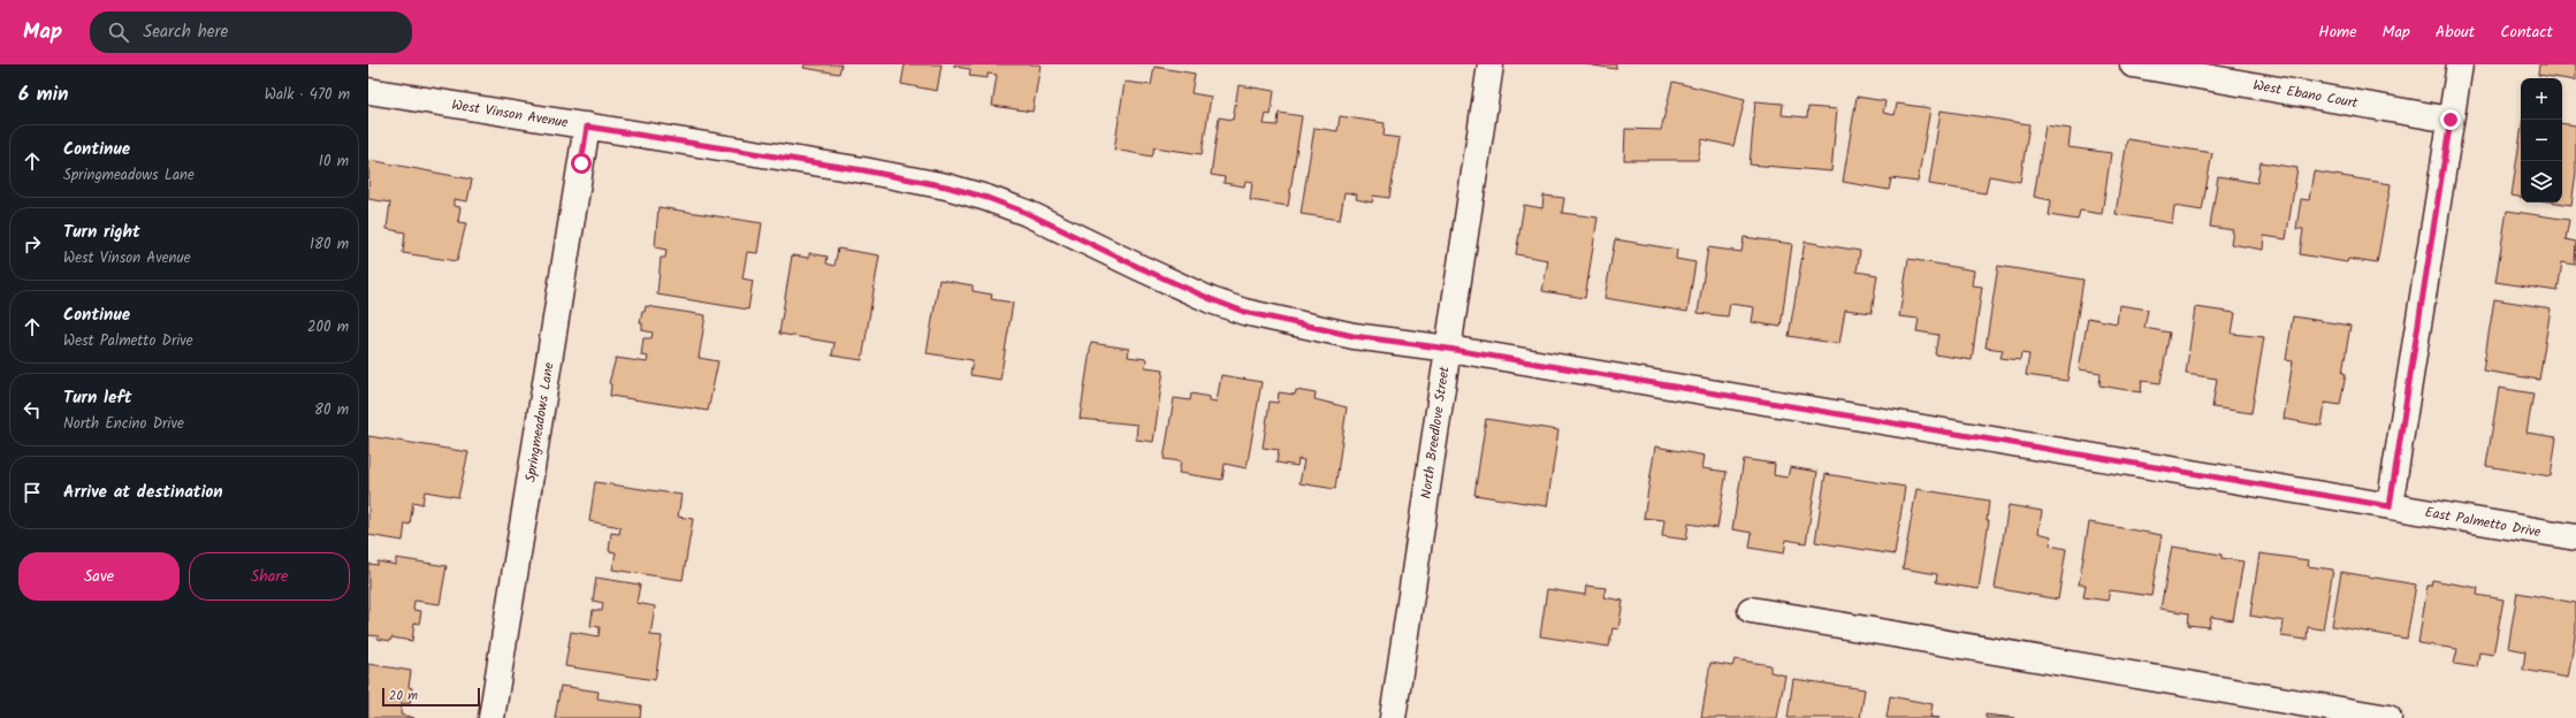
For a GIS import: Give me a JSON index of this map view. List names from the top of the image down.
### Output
{
  "streets": {
    "street": [
      "West Ebano Court",
      "West Vinson Avenue",
      "Springmeadows Lane",
      "North Breedlove Street",
      "East Palmetto Drive"
    ]
  },
  "crossings": [
    ["West Vinson Avenue", "Springmeadows Lane"],
    ["West Vinson Avenue", "North Breedlove Street"],
    ["West Vinson Avenue", "East Palmetto Drive"]
  ],
  "scale_bar": "20 m",
  "page": {
    "header": "Map",
    "search": "Search here",
    "nav": [
      "Home",
      "Map",
      "About",
      "Contact"
    ],
    "heading": ["6 min", "Walk · 470 m"],
    "map_buttons": ["+", "−"],
    "list": [
      ["Continue", "Springmeadows Lane", "10 m"],
      ["Turn right", "West Vinson Avenue", "180 m"],
      ["Continue", "West Palmetto Drive", "200 m"],
      ["Turn left", "North Encino Drive", "80 m"],
      "Arrive at destination"
    ],
    "buttons": ["Save", "Share"],
    "scale": "20 m"
  }
}
